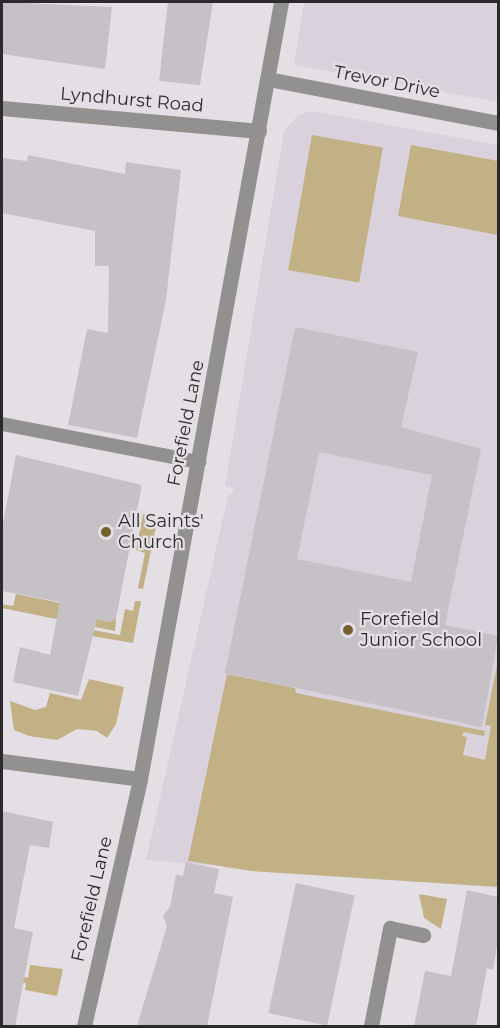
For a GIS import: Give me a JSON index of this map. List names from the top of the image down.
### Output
{
  "streets": {
    "street": ["Trevor Drive", "Lyndhurst Road", "Forefield Lane"]
  },
  "crossings": [
    ["Trevor Drive", "Forefield Lane"],
    ["Lyndhurst Road", "Forefield Lane"]
  ],
  "places": ["All Saints' Church", "Forefield Junior School"]
}
